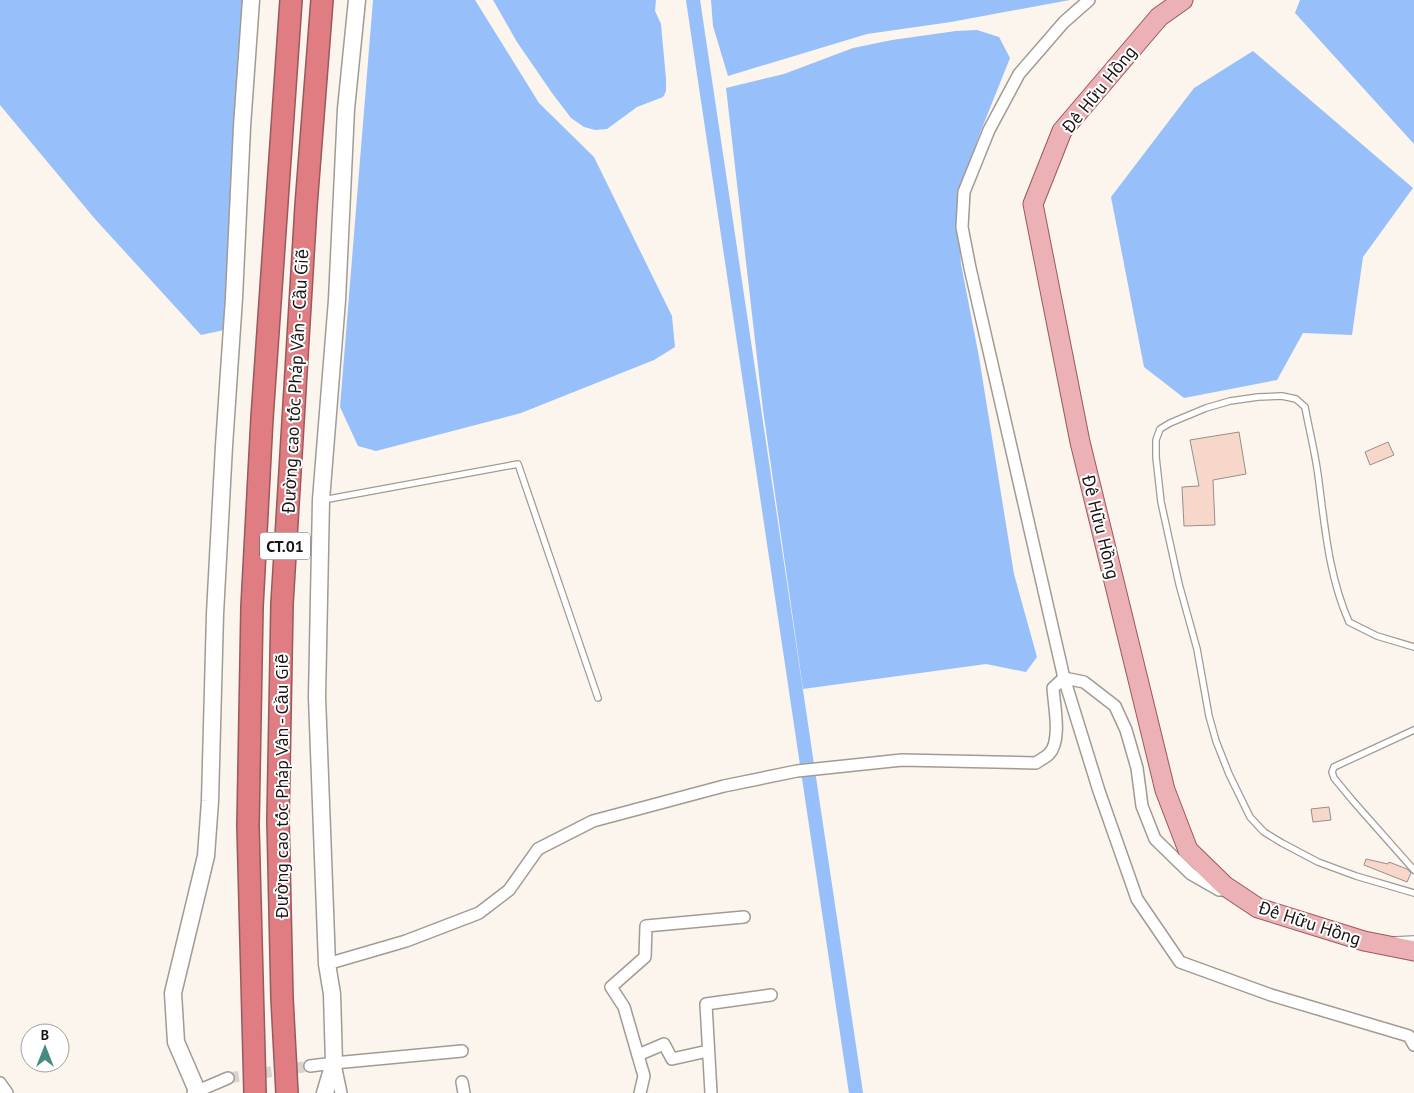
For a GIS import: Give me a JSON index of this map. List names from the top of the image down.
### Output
{
  "streets": {
    "highway": ["Đường cao tốc Pháp Vân - Cầu Giẽ", "CT.01"],
    "main road": ["Đê Hữu Hồng"]
  },
  "north": "top"
}
